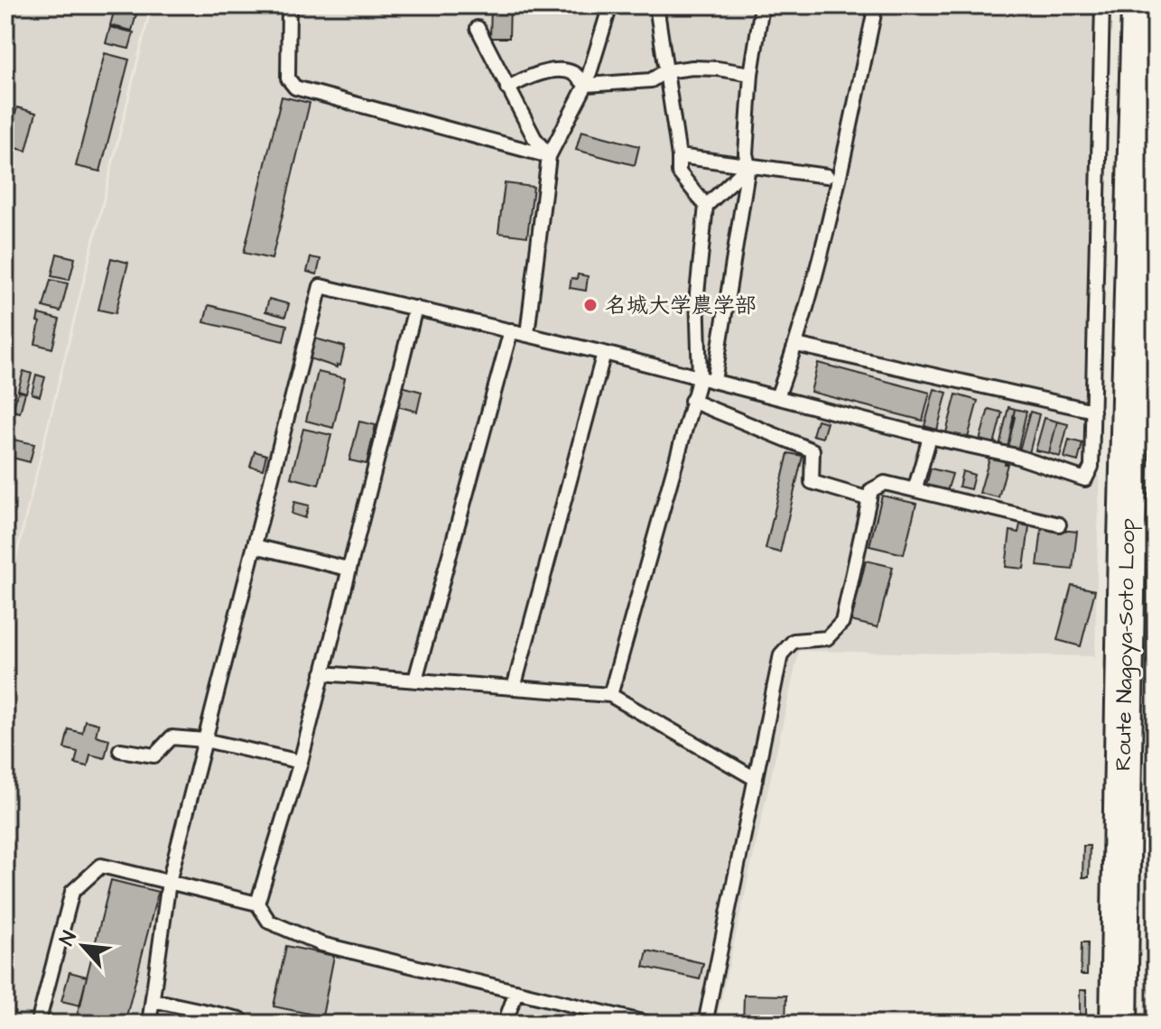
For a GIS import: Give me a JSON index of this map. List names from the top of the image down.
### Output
{
  "streets": {
    "main road": ["Route Nagoya-Soto Loop"]
  },
  "places": ["名城大学農学部"],
  "north": "top left"
}
